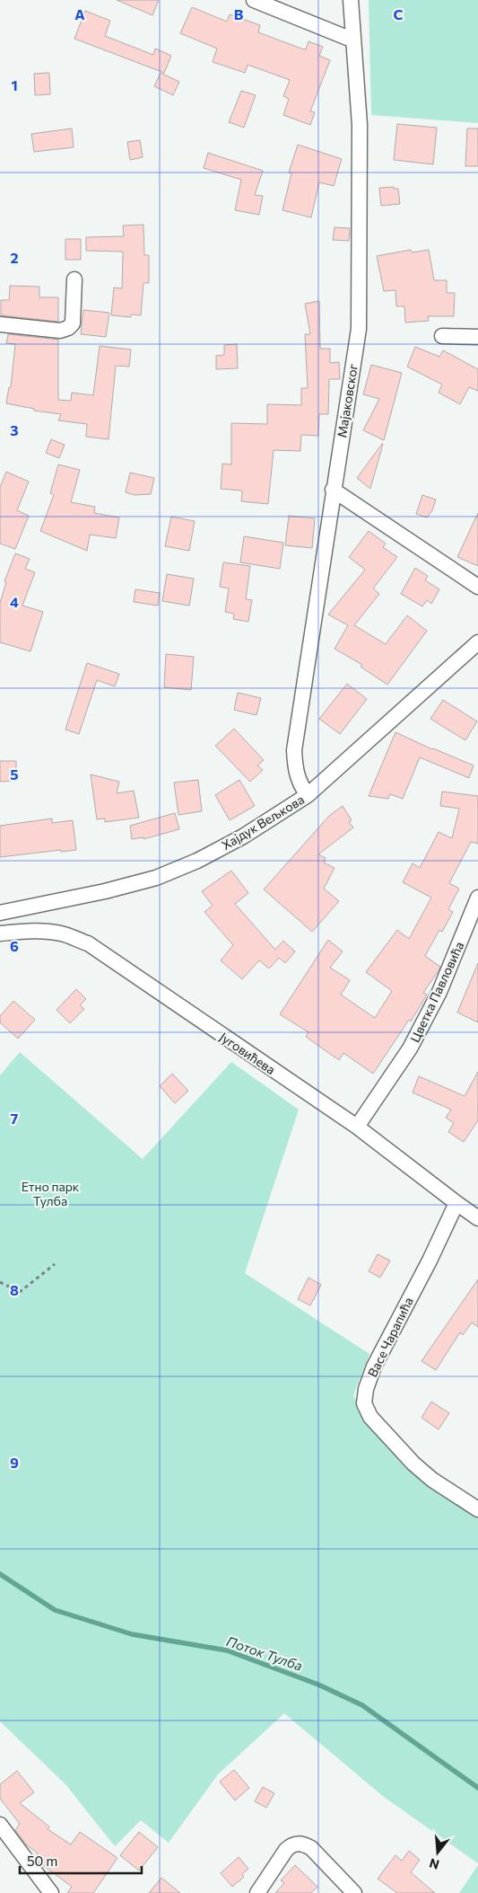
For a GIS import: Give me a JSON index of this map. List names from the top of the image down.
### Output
{
  "streets": {
    "street": [
      "Мајаковског",
      "Хајдук Вељкова",
      "Цветка Павловића",
      "Југовићева",
      "Васе Чарапића"
    ]
  },
  "crossings": [
    ["Мајаковског", "Хајдук Вељкова"],
    ["Цветка Павловића", "Југовићева"],
    ["Југовићева", "Васе Чарапића"]
  ],
  "water": ["Поток Тулба"],
  "parks": ["Етно парк Тулба"],
  "scale_bar": "50 m",
  "north": "bottom",
  "grid": {
    "columns": ["A", "B", "C"],
    "rows": [
      "1",
      "2",
      "3",
      "4",
      "5",
      "6",
      "7",
      "8",
      "9"
    ]
  }
}
